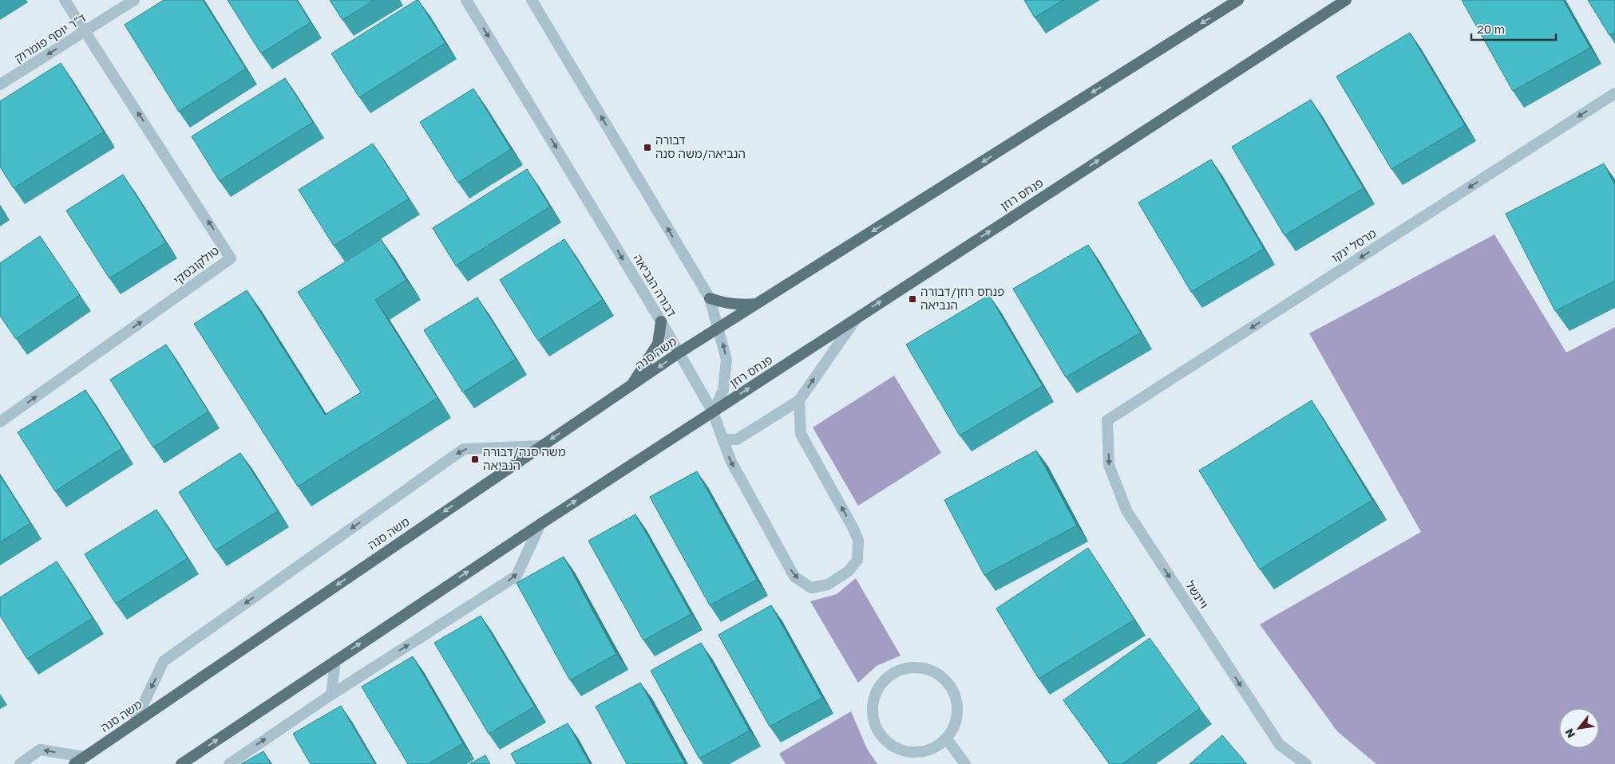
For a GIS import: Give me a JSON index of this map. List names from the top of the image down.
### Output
{
  "streets": {
    "main road": ["פנחס רוזן", "משה סנה"],
    "street": [
      "ד\"ר יוסף פומרוק",
      "מרסל ינקו",
      "טולקובסקי",
      "דבורה הנביאה",
      "ויינשל"
    ]
  },
  "crossings": [
    ["ד\"ר יוסף פומרוק", "טולקובסקי"],
    ["פנחס רוזן", "דבורה הנביאה"],
    ["מרסל ינקו", "ויינשל"],
    ["דבורה הנביאה", "משה סנה"]
  ],
  "one_way": ["ד\"ר יוסף פומרוק", "מרסל ינקו", "ויינשל"],
  "places": {
    "transit": ["דבורה הנביאה/משה סנה", "פנחס רוזן/דבורה הנביאה", "משה סנה/דבורה הנביאה"]
  },
  "scale_bar": "20 m",
  "north": "bottom left"
}
